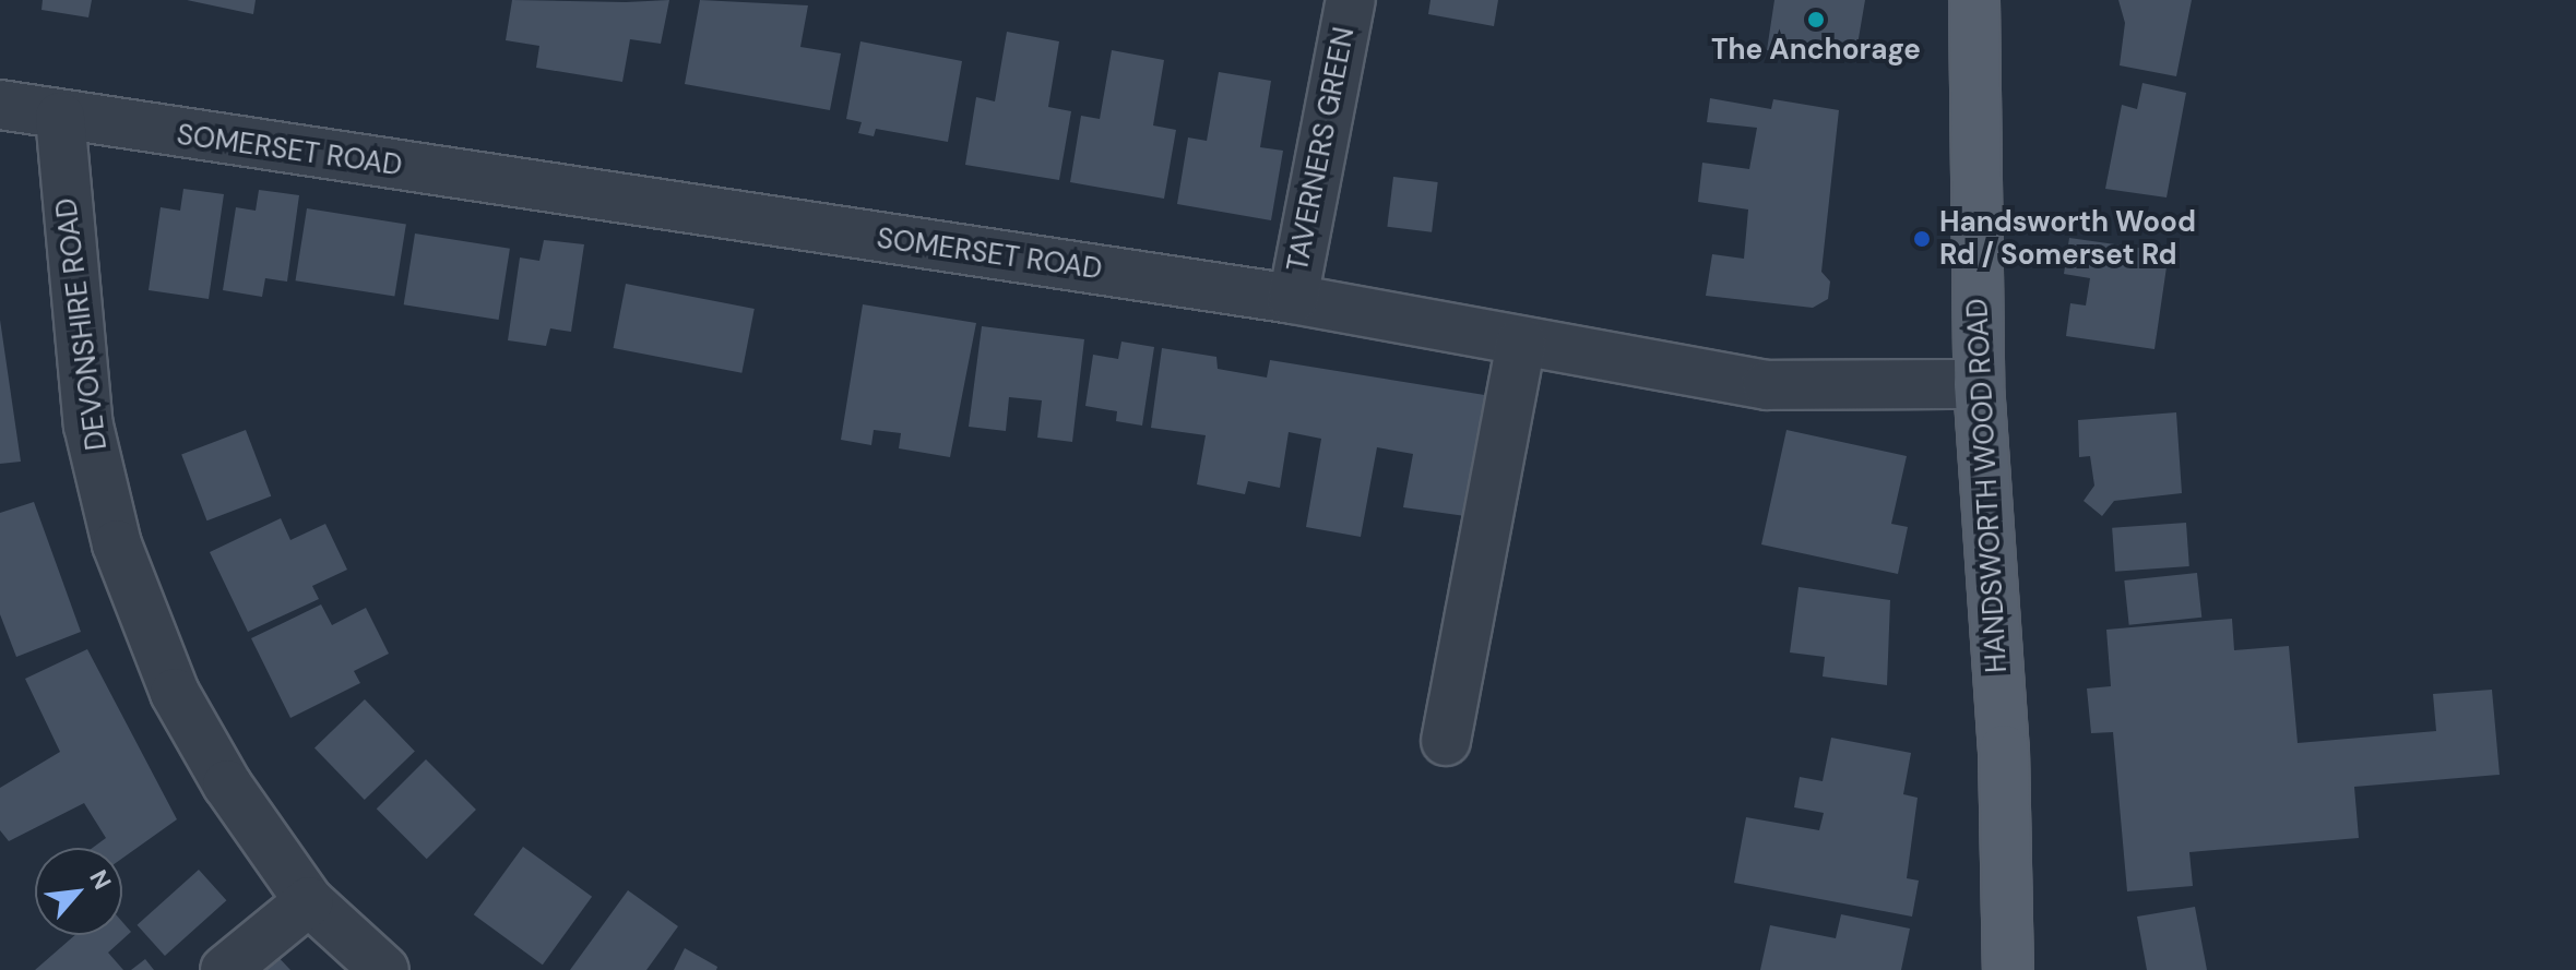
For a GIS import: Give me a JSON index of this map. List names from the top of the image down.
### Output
{
  "streets": {
    "main road": ["HANDSWORTH WOOD ROAD"],
    "street": ["TAVERNERS GREEN", "SOMERSET ROAD", "DEVONSHIRE ROAD"]
  },
  "crossings": [
    ["TAVERNERS GREEN", "SOMERSET ROAD"],
    ["SOMERSET ROAD", "DEVONSHIRE ROAD"],
    ["SOMERSET ROAD", "HANDSWORTH WOOD ROAD"]
  ],
  "places": ["The Anchorage", "Handsworth Wood Rd / Somerset Rd"],
  "north": "top right"
}
